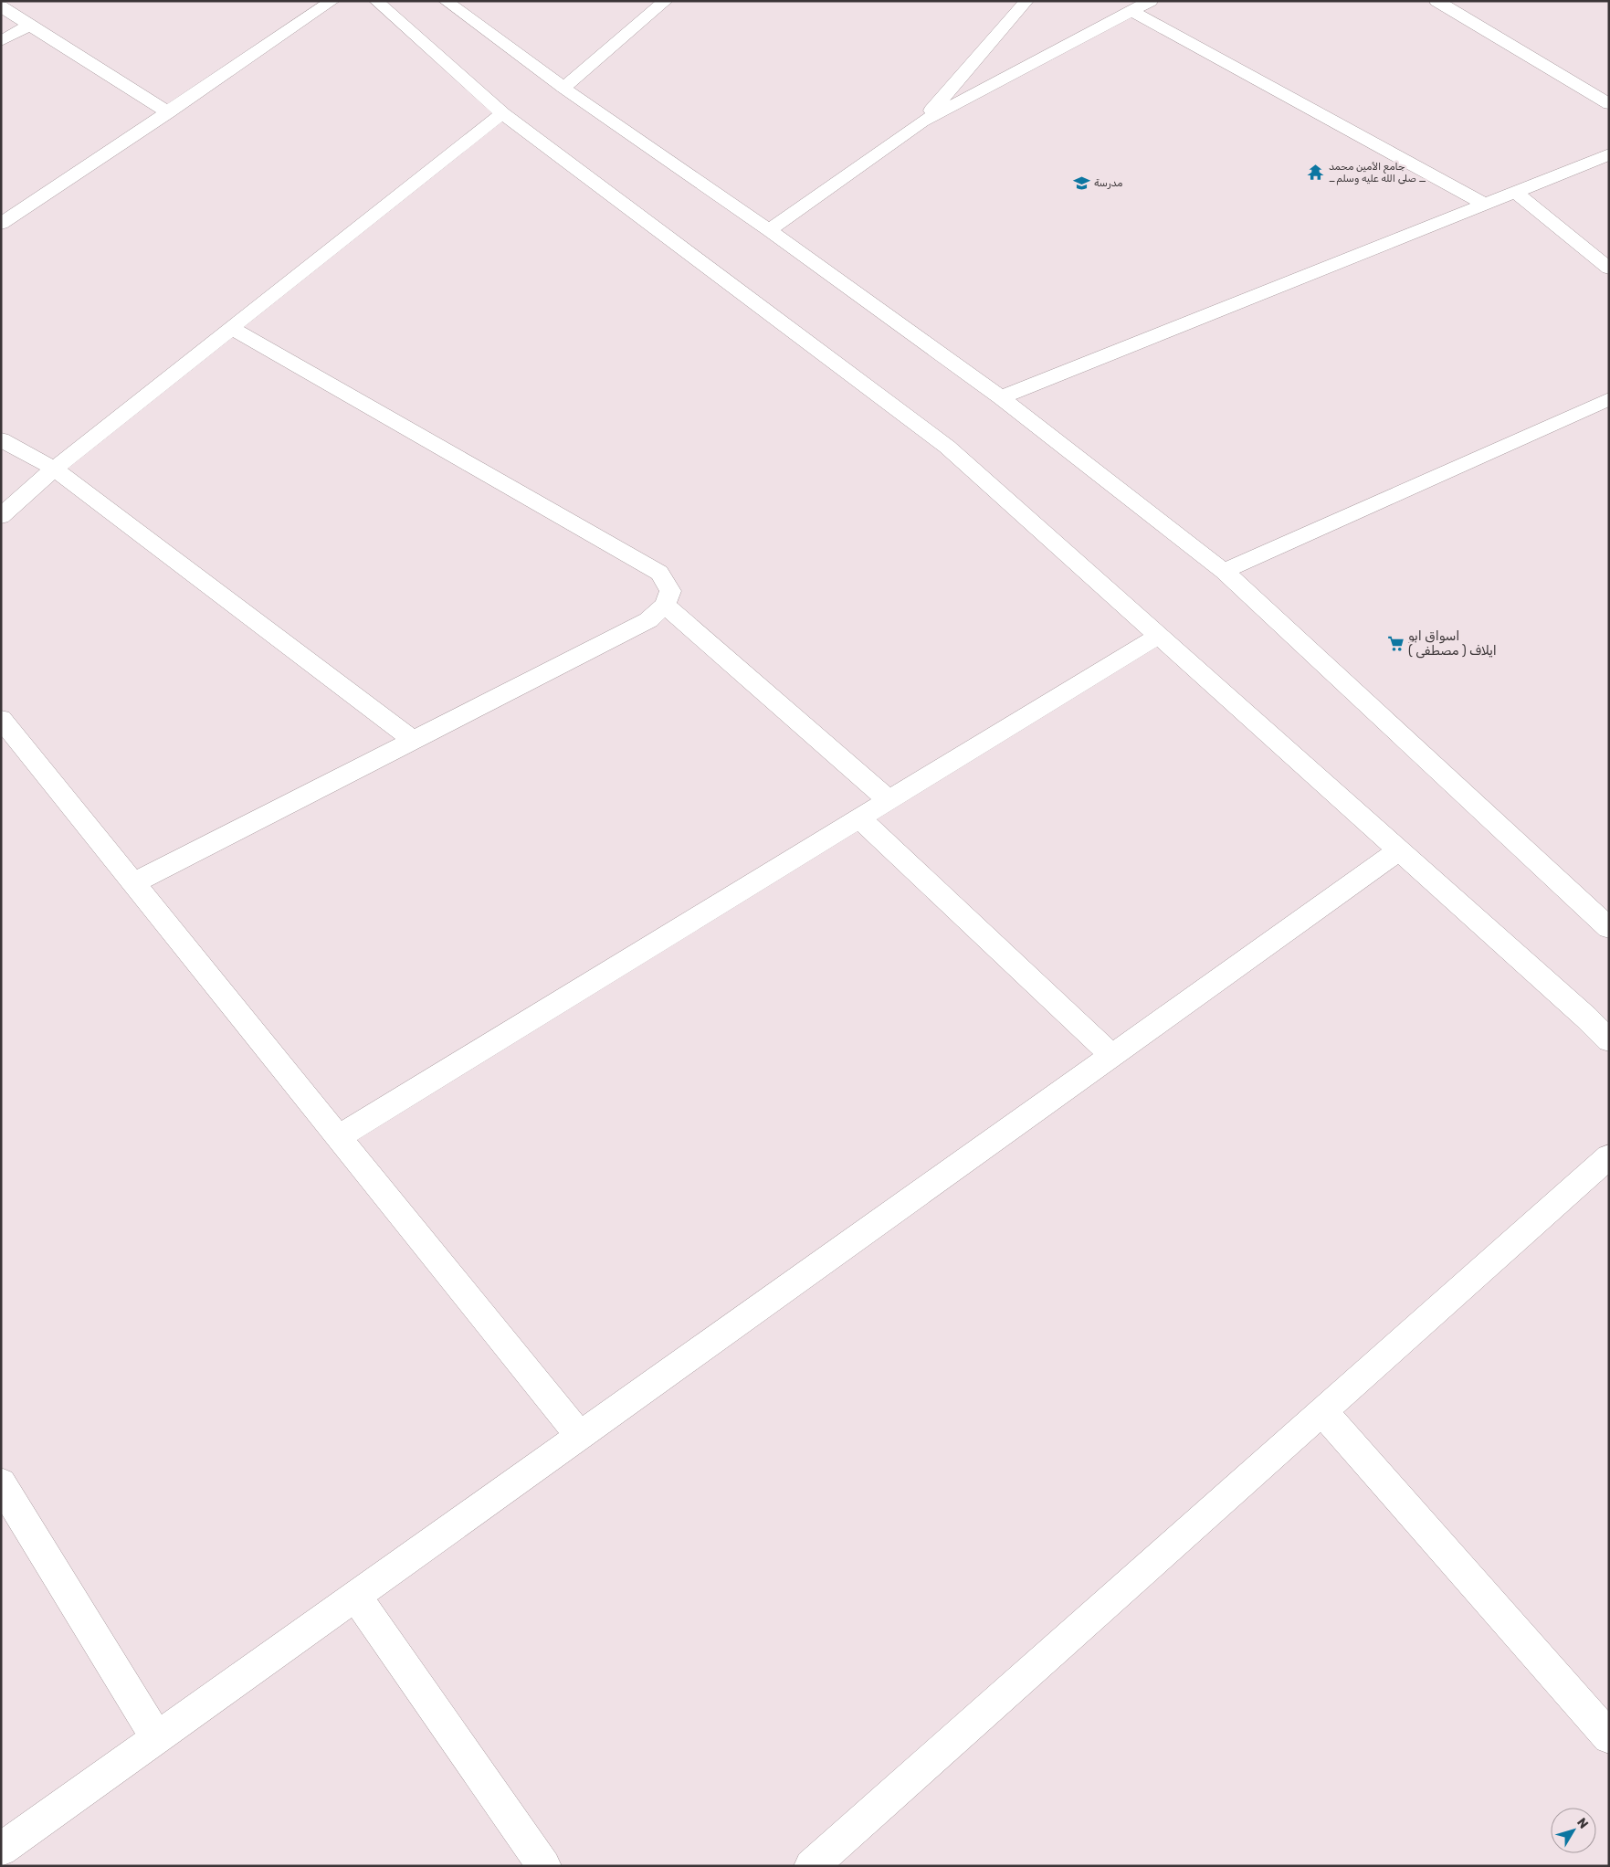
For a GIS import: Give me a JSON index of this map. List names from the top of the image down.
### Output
{
  "places": {
    "temple": ["جامع الأمين محمد _صلى الله عليه وسلم _"],
    "school or university": ["مدرسة"],
    "supermarket": ["اسواق ابو ايلاف ( مصطفى )"]
  },
  "north": "top right"
}
